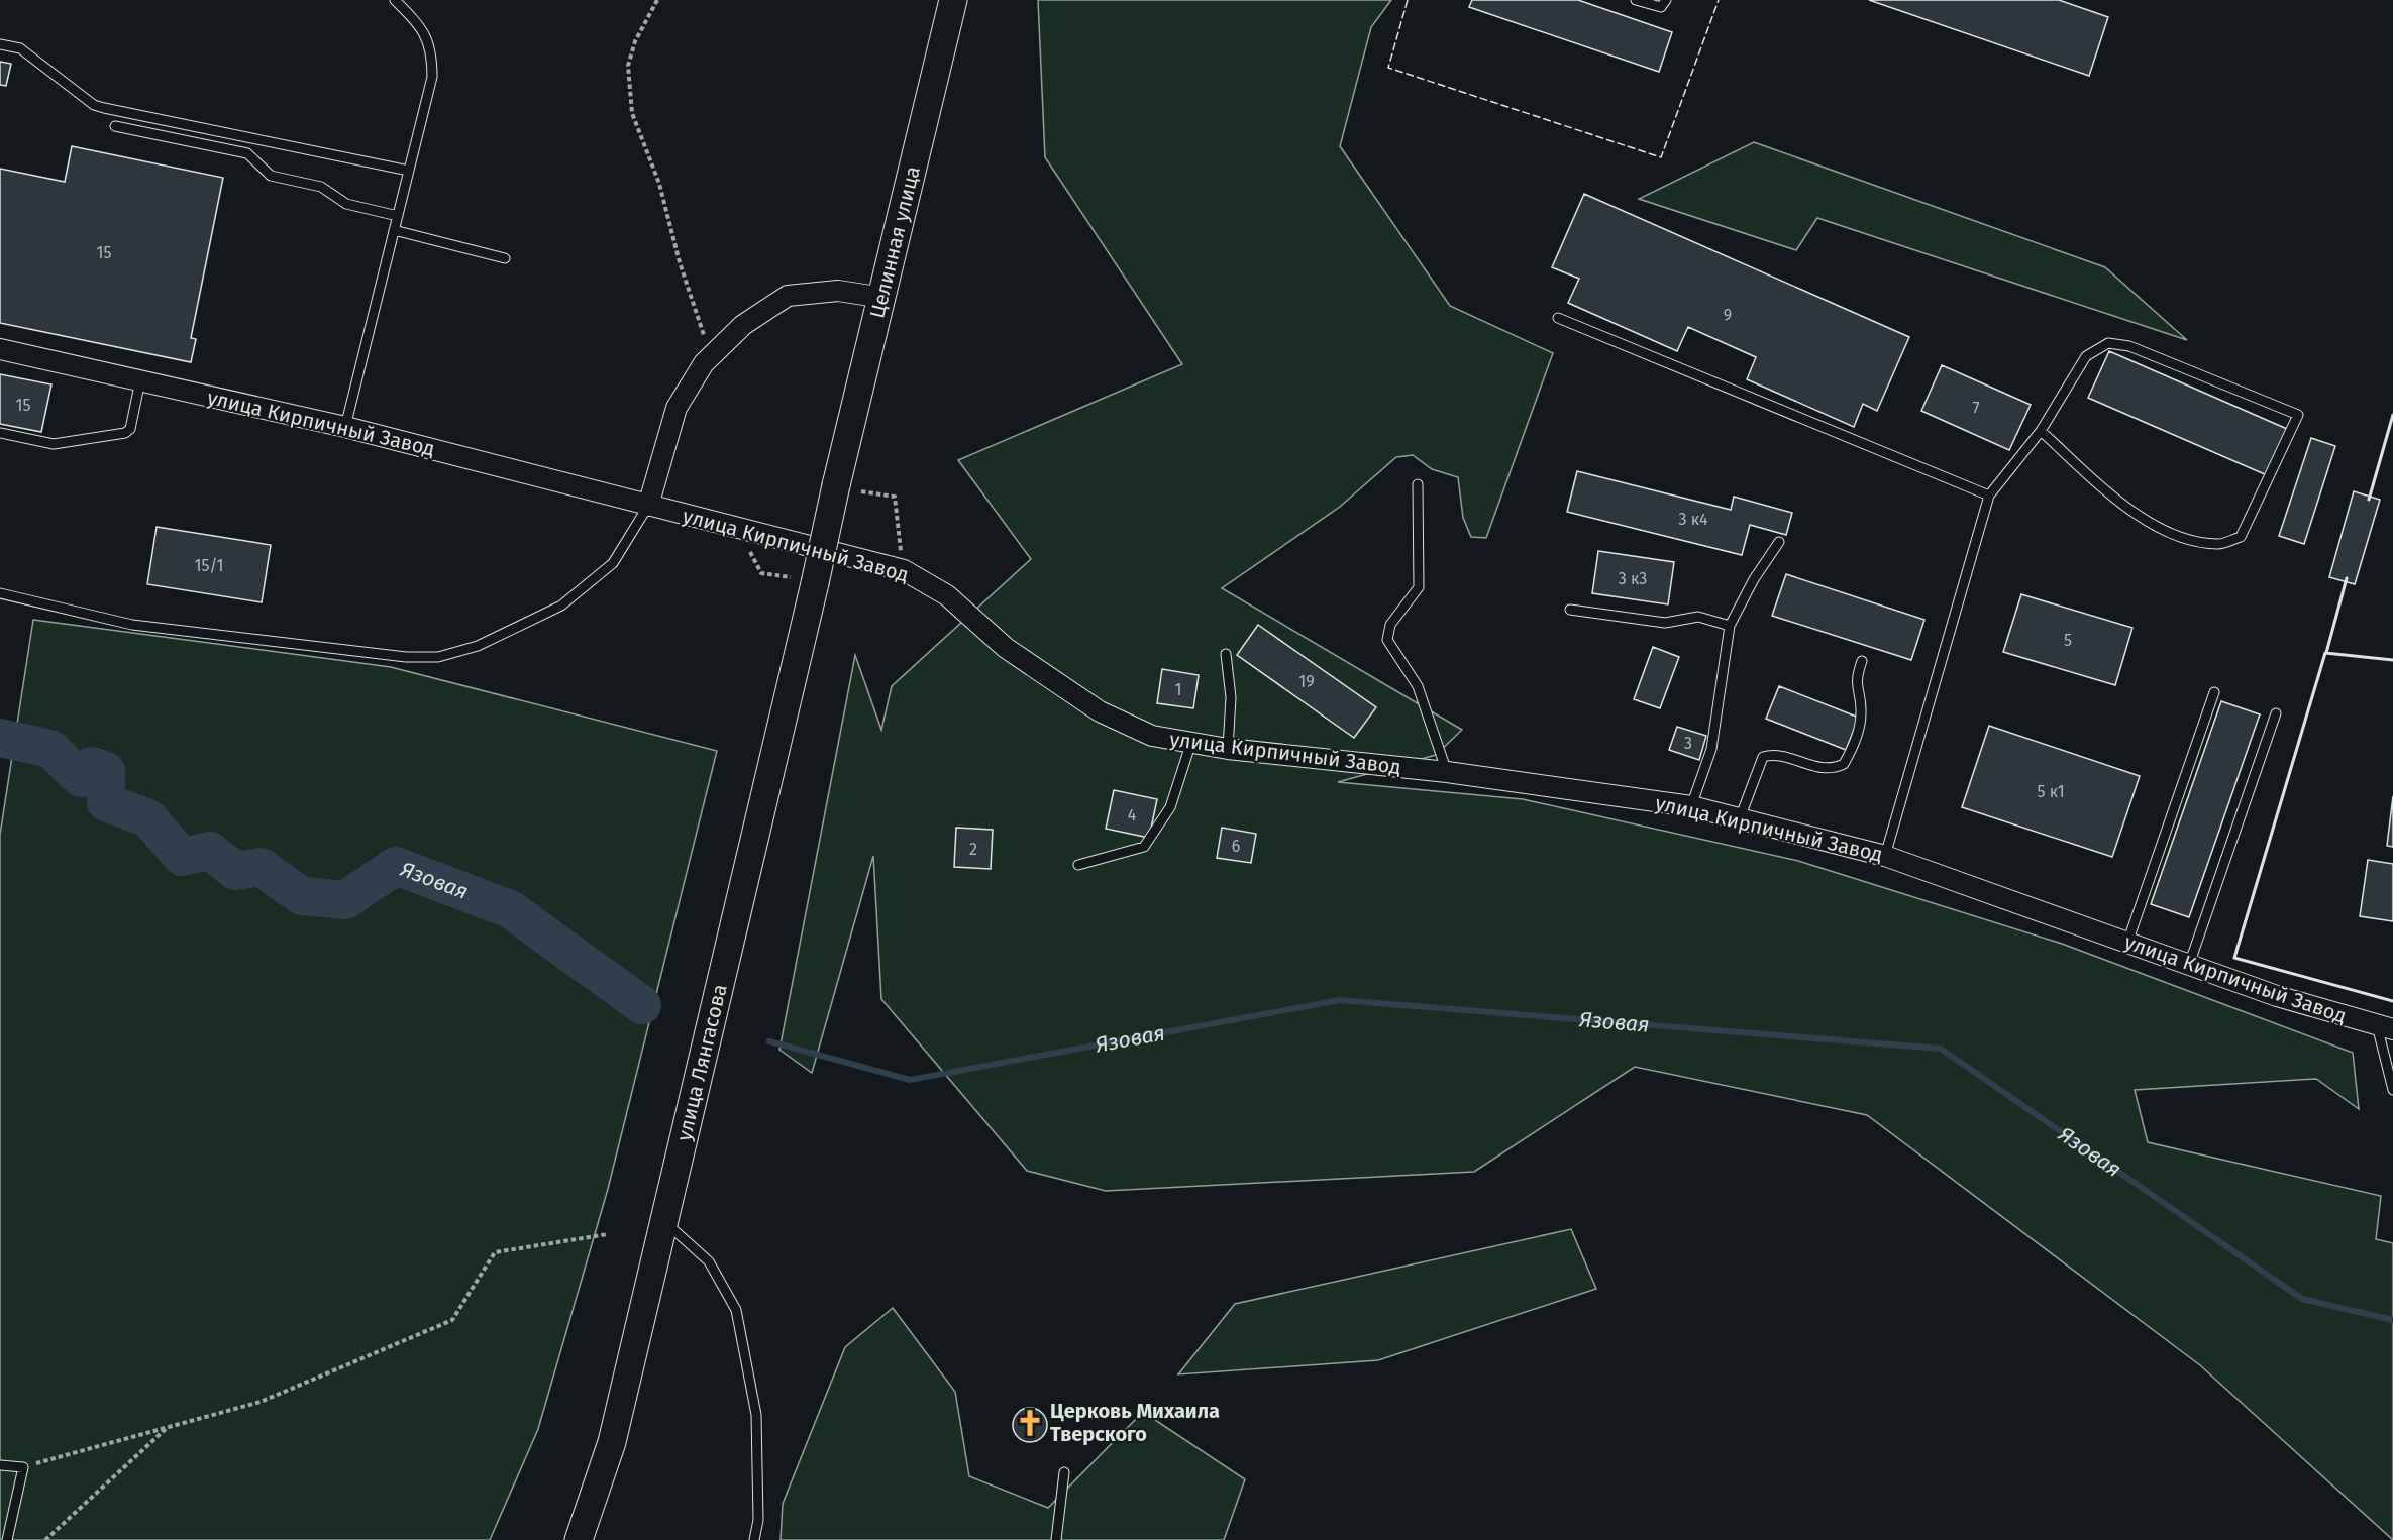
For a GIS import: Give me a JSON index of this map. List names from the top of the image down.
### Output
{
  "streets": {
    "main road": ["Целинная улица", "улица Лянгасова"],
    "street": ["улица Кирпичный Завод"]
  },
  "crossings": [
    ["Целинная улица", "улица Лянгасова"]
  ],
  "water": ["Язовая"],
  "places": {
    "church": ["Церковь Михаила Тверского"]
  },
  "house_numbers": [
    "15",
    "9",
    "15",
    "7",
    "3 к4",
    "15/1",
    "3 к3",
    "5",
    "19",
    "1",
    "3",
    "5 к1",
    "4",
    "6",
    "2"
  ]
}
